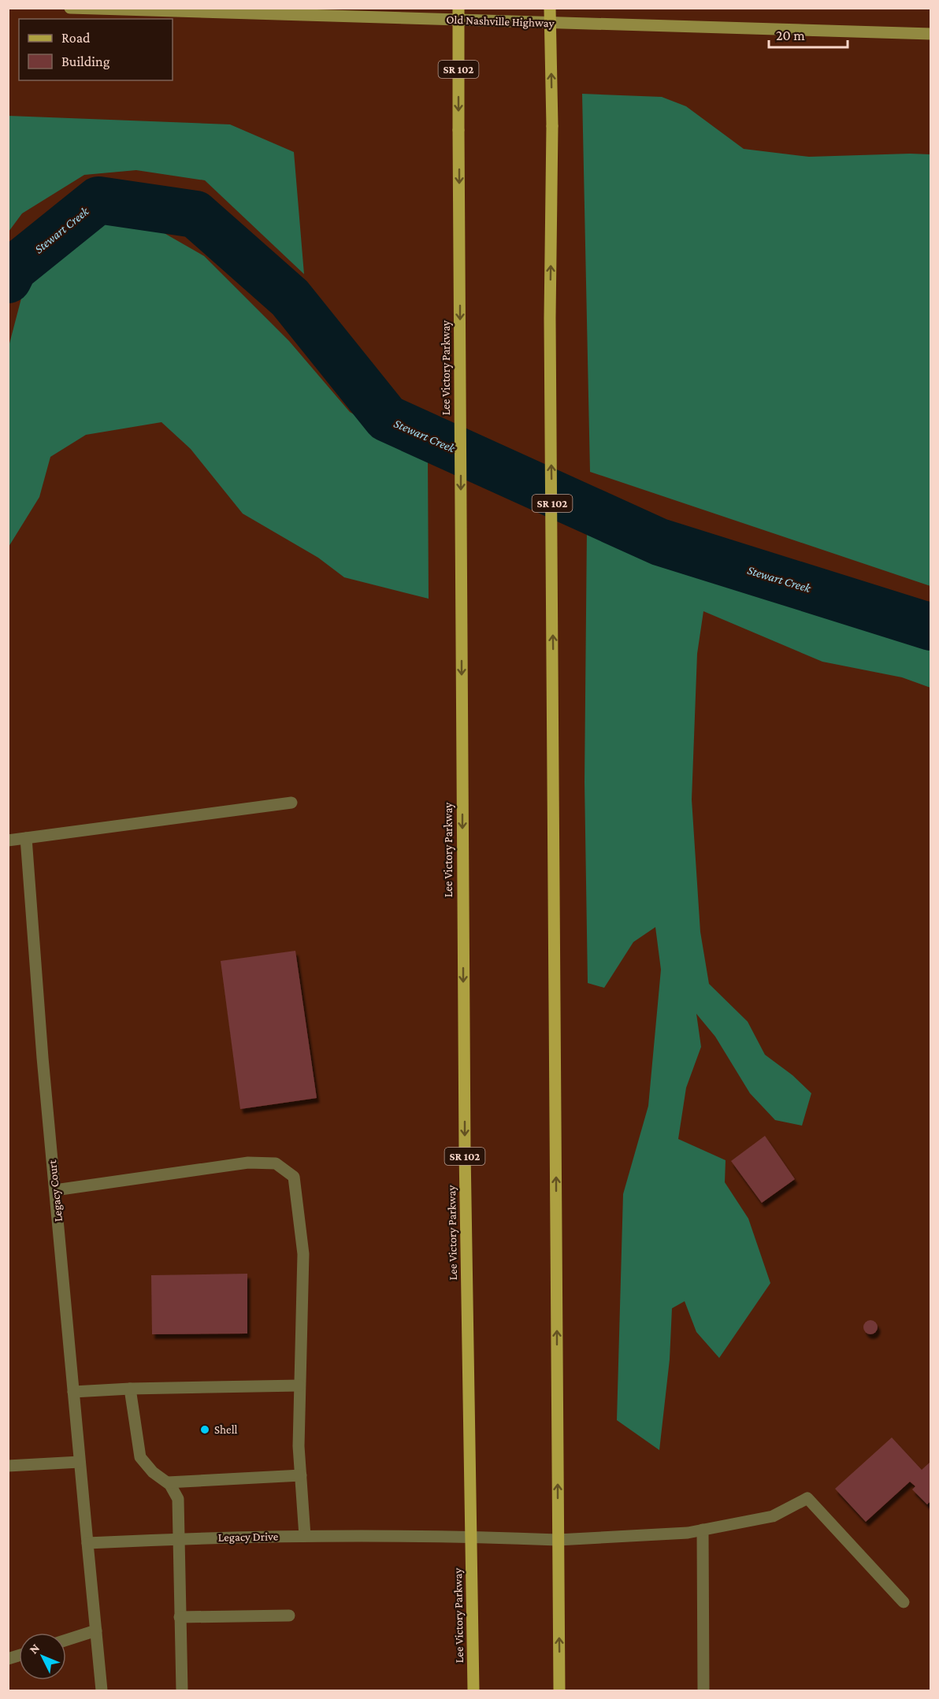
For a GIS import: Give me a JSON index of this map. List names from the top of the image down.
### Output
{
  "streets": {
    "main road": ["Old Nashville Highway", "SR 102", "Lee Victory Parkway"],
    "street": ["Legacy Court", "Legacy Drive"]
  },
  "crossings": [
    ["SR 102", "Legacy Drive"],
    ["Lee Victory Parkway", "Legacy Drive"],
    ["Legacy Court", "Legacy Drive"]
  ],
  "water": ["Stewart Creek"],
  "places": ["Shell"],
  "legend": ["Road", "Building"],
  "scale_bar": "20 m",
  "north": "top left"
}
